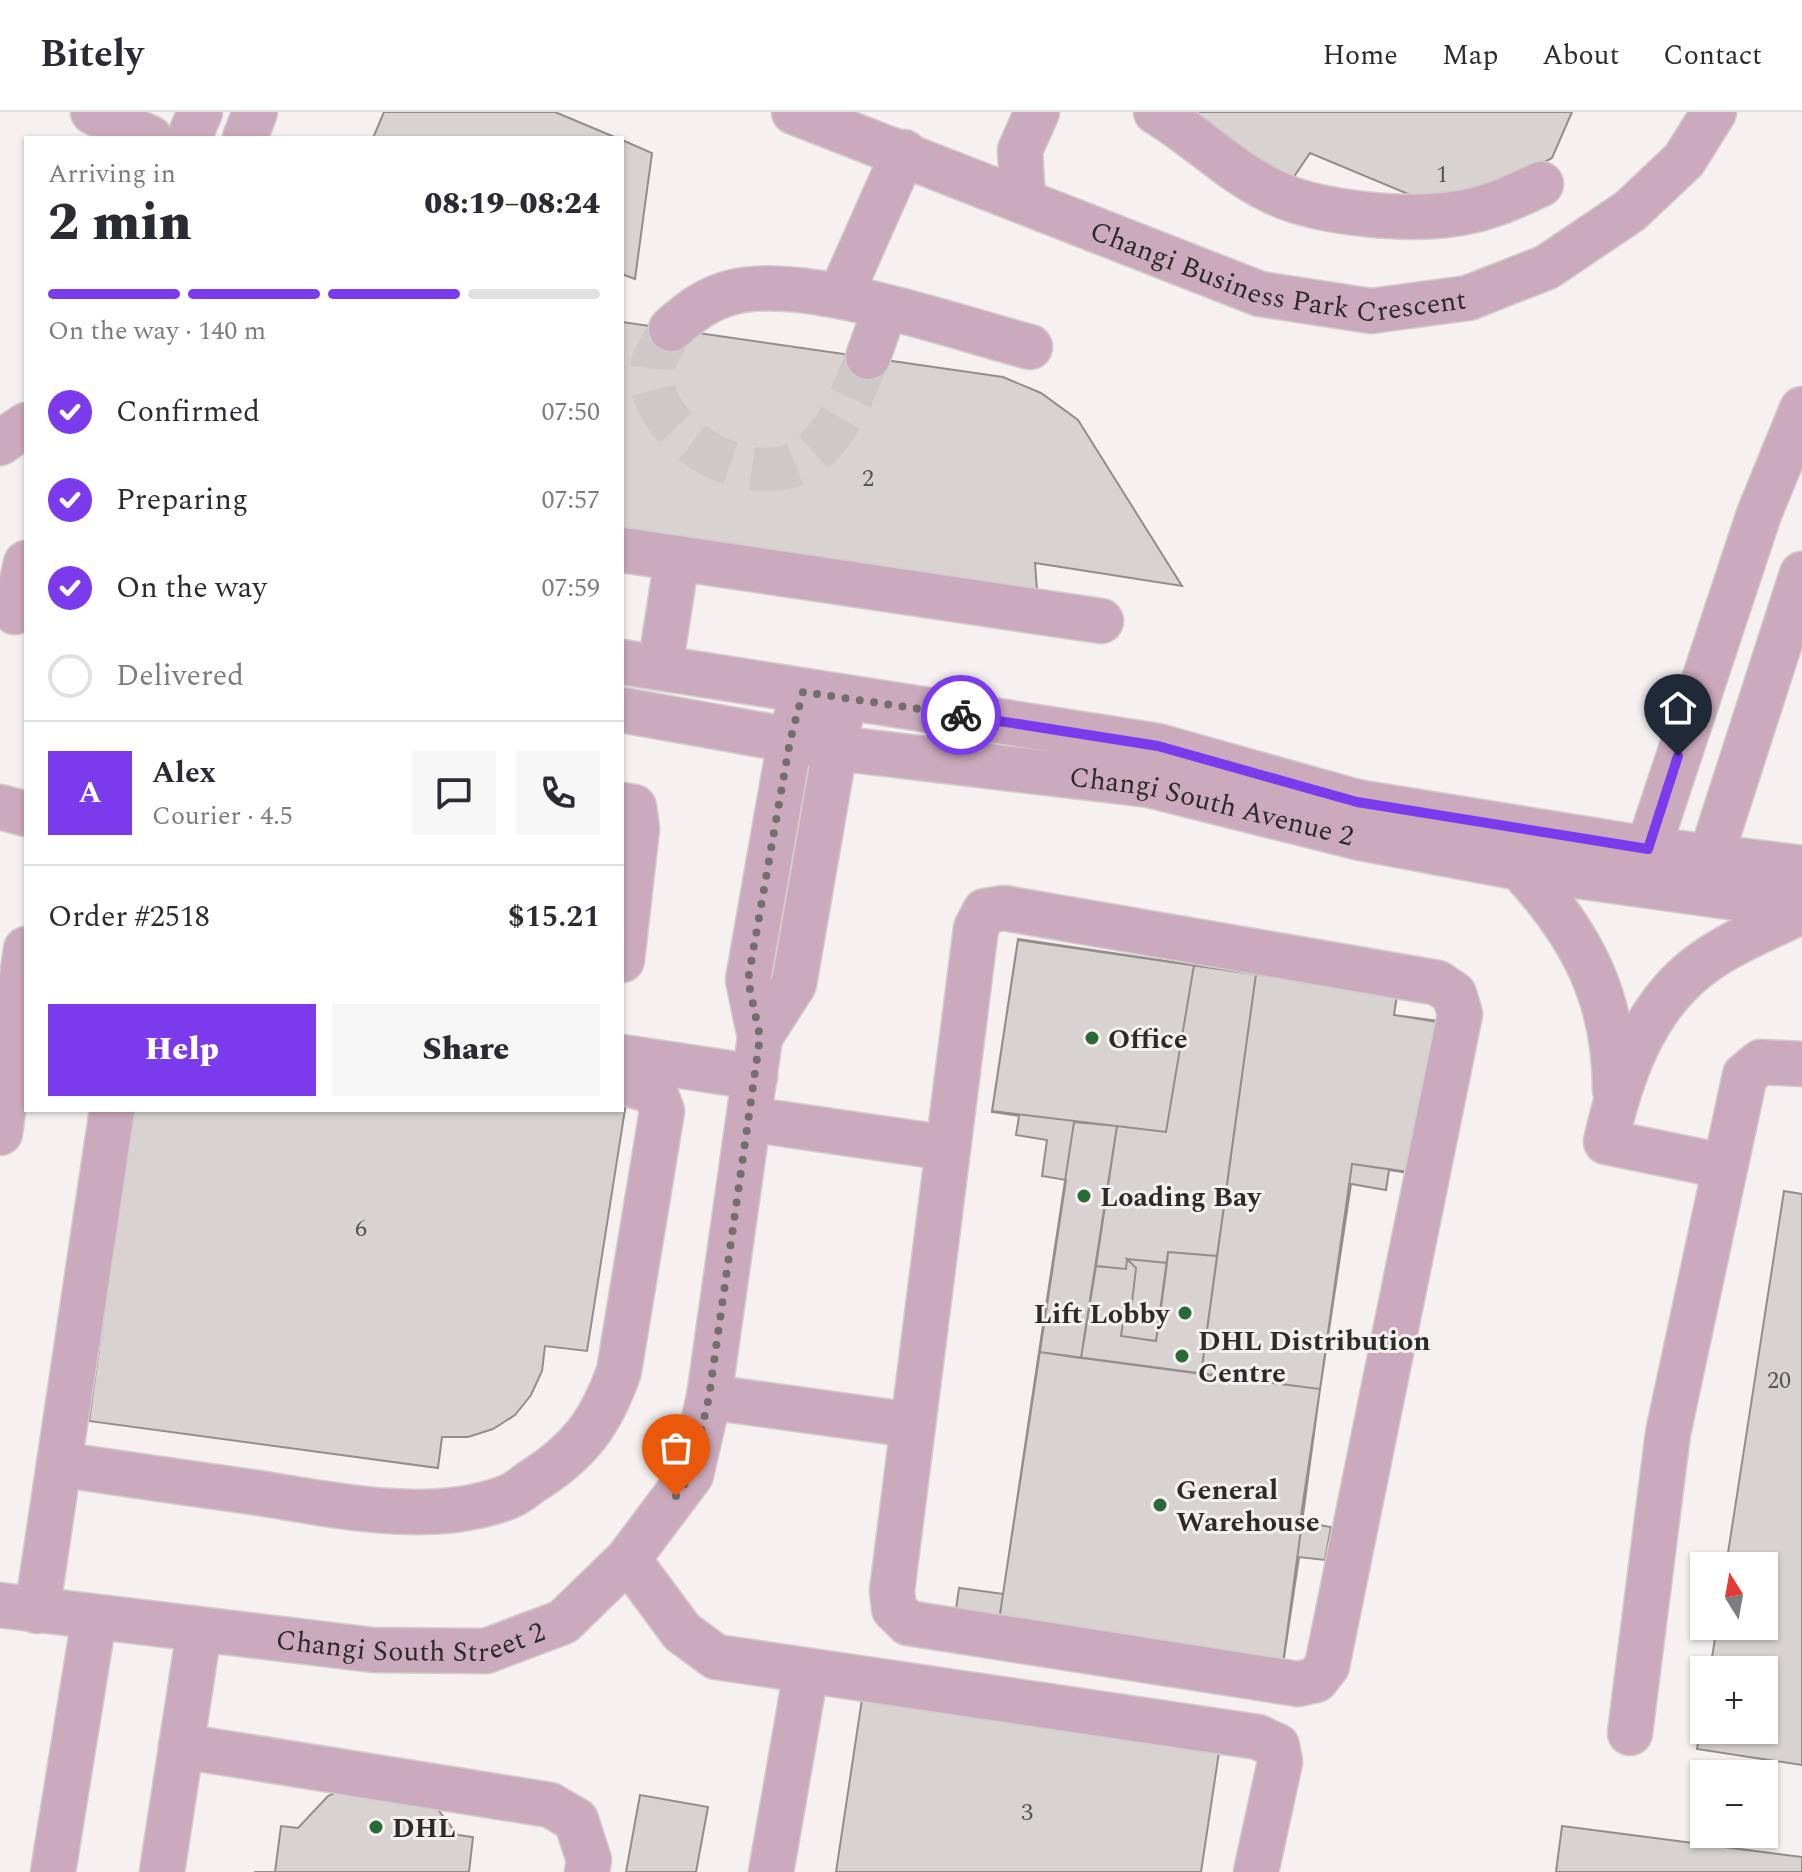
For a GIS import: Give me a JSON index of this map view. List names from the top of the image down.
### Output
{
  "streets": {
    "street": ["Changi Business Park Crescent", "Changi South Avenue 2", "Changi South Street 2"]
  },
  "crossings": [
    ["Changi South Avenue 2", "Changi South Street 2"]
  ],
  "places": [
    "Office",
    "Loading Bay",
    "Lift Lobby",
    "DHL Distribution Centre",
    "General Warehouse",
    "DHL"
  ],
  "house_numbers": [
    "1",
    "2",
    "6",
    "20",
    "3"
  ],
  "north": "top",
  "page": {
    "header": "Bitely",
    "nav": [
      "Home",
      "Map",
      "About",
      "Contact"
    ],
    "heading": ["2 min", "Arriving in", "08:19–08:24"],
    "panel": [
      "Alex",
      "Courier · 4.5",
      "Order #2518",
      "$15.21"
    ],
    "bar": "On the way · 140 m",
    "list": [
      ["Confirmed", "07:50"],
      ["Preparing", "07:57"],
      ["On the way", "07:59"],
      "Delivered"
    ],
    "round": "A",
    "buttons": ["Help", "Share"],
    "map_buttons": ["+", "−"]
  }
}
